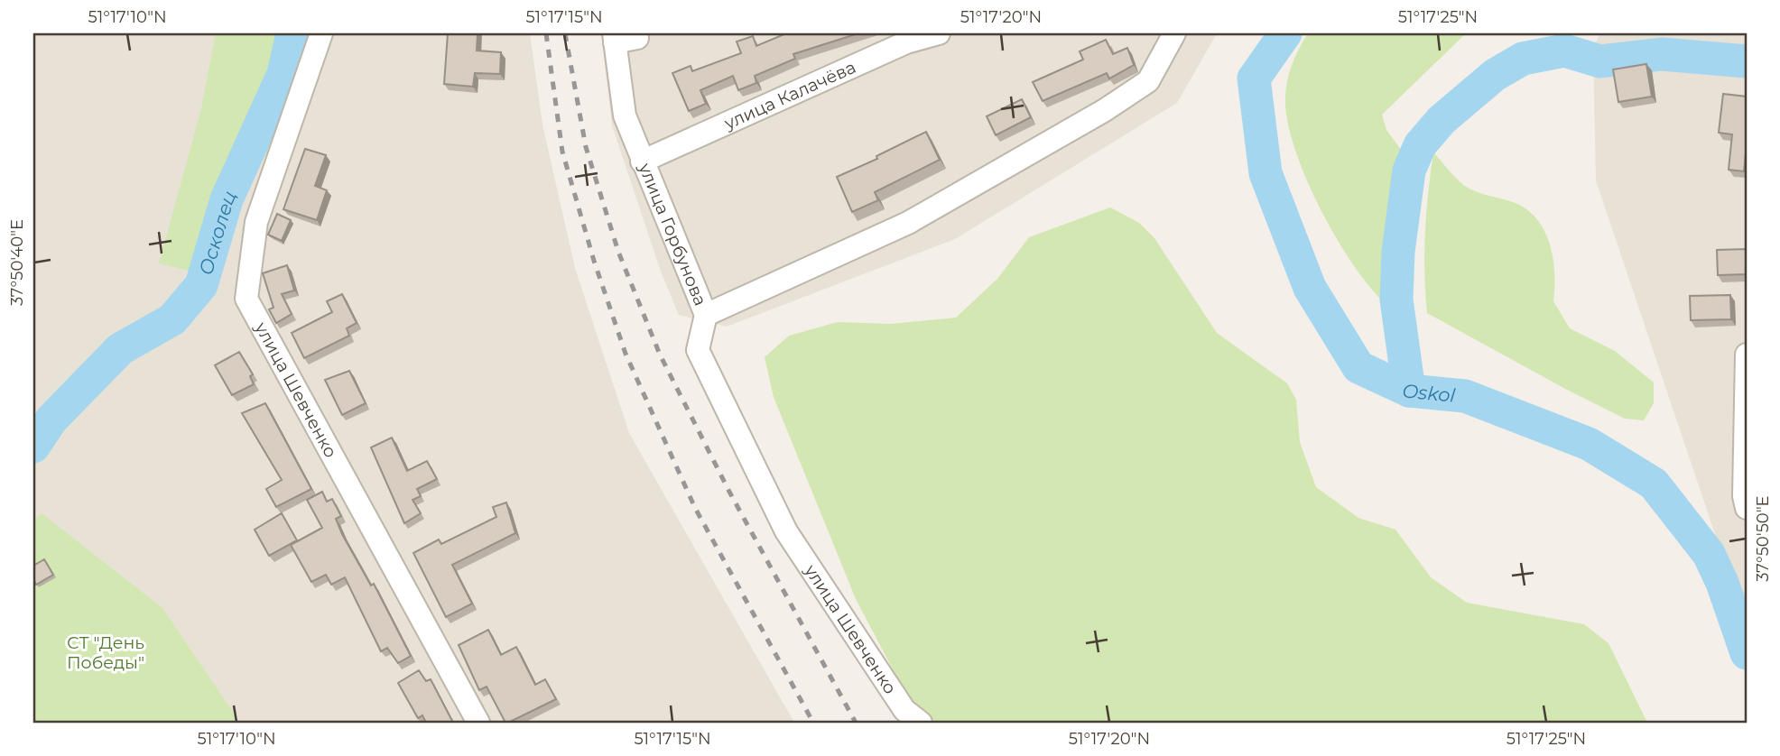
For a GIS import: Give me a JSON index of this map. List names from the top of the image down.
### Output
{
  "streets": {
    "street": ["улица Калачёва", "улица Горбунова", "улица Шевченко"]
  },
  "crossings": [
    ["улица Калачёва", "улица Горбунова"],
    ["улица Горбунова", "улица Шевченко"]
  ],
  "water": ["Осколец", "Oskol"],
  "parks": ["СТ \"День Победы\""],
  "coordinates": [
    "51°17'10\"N",
    "51°17'15\"N",
    "51°17'20\"N",
    "51°17'25\"N",
    "37°50'40\"E",
    "37°50'50\"E"
  ]
}
